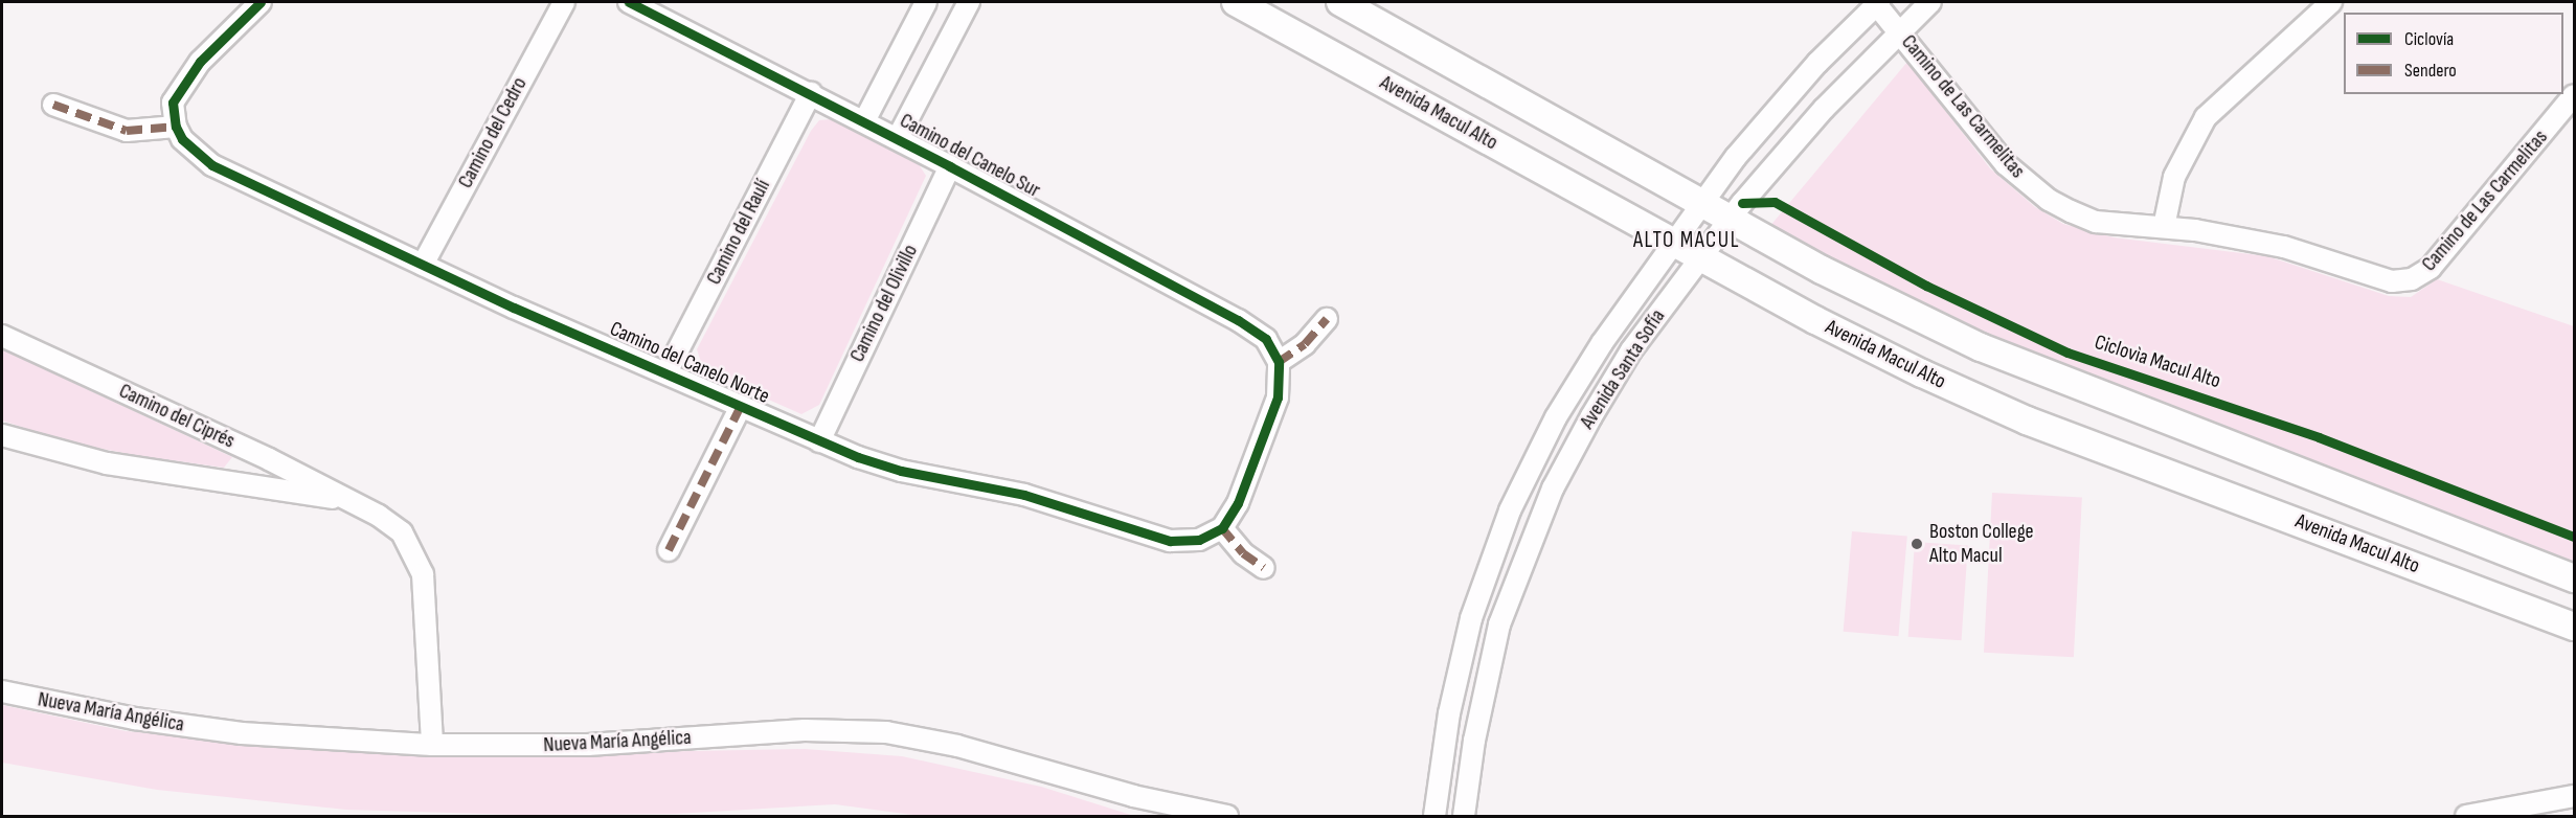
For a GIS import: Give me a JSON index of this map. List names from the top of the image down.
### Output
{
  "streets": {
    "street": [
      "Camino de Las Carmelitas",
      "Avenida Macul Alto",
      "Camino del Cedro",
      "Camino del Canelo Sur",
      "Camino del Raulí",
      "Camino del Olivillo",
      "Camino del Canelo Norte",
      "Avenida Santa Sofía",
      "Camino del Ciprés",
      "Nueva María Angélica"
    ],
    "cycle path": ["Ciclovìa Macul Alto"]
  },
  "crossings": [
    ["Camino de Las Carmelitas", "Avenida Santa Sofía"],
    ["Avenida Macul Alto", "Avenida Santa Sofía"],
    ["Camino del Cedro", "Camino del Canelo Norte"],
    ["Camino del Canelo Sur", "Camino del Raulí"],
    ["Camino del Canelo Sur", "Camino del Olivillo"],
    ["Camino del Raulí", "Camino del Canelo Norte"],
    ["Camino del Olivillo", "Camino del Canelo Norte"],
    ["Camino del Ciprés", "Nueva María Angélica"]
  ],
  "districts": ["ALTO MACUL"],
  "places": ["Boston College Alto Macul"],
  "legend": ["Ciclovía", "Sendero"]
}
